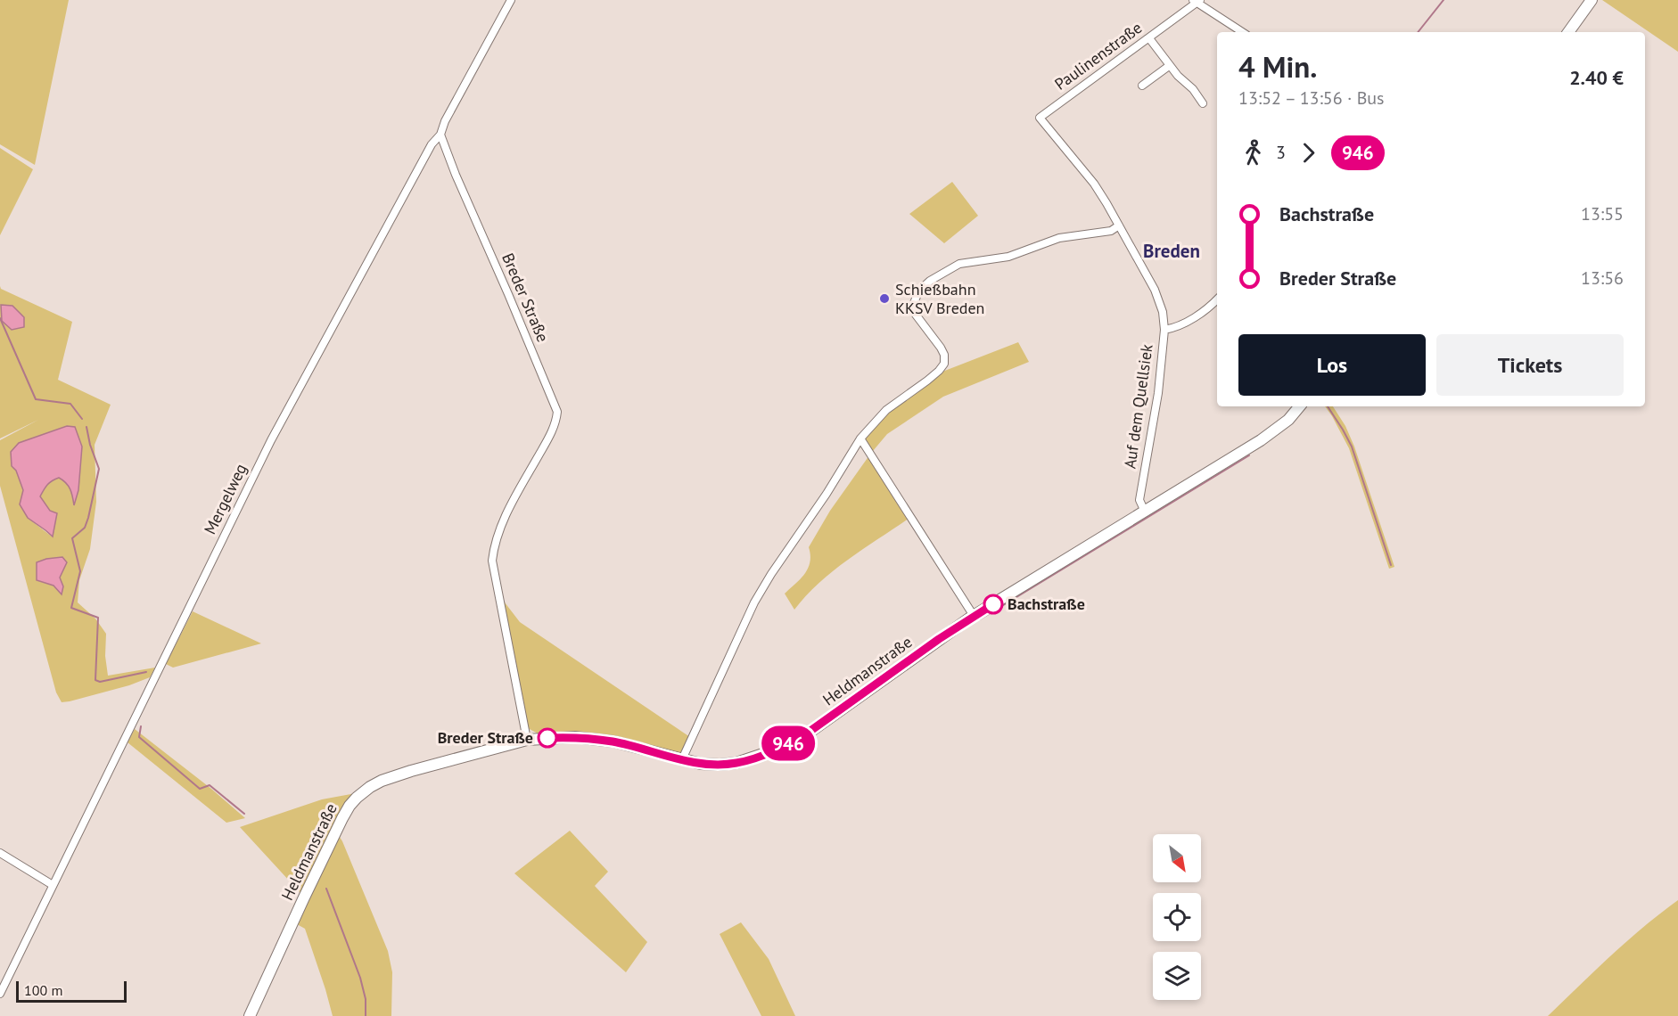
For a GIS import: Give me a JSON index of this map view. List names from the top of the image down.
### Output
{
  "streets": {
    "main road": ["Heldmanstraße"],
    "street": [
      "Paulinenstraße",
      "Breder Straße",
      "Auf dem Quellsiek",
      "Mergelweg"
    ]
  },
  "crossings": [
    ["Paulinenstraße", "Auf dem Quellsiek"],
    ["Breder Straße", "Mergelweg"],
    ["Breder Straße", "Heldmanstraße"],
    ["Auf dem Quellsiek", "Heldmanstraße"]
  ],
  "districts": ["Breden"],
  "places": ["Schießbahn KKSV Breden", "Bachstraße", "Breder Straße"],
  "lines": ["bus line 946"],
  "scale_bar": "100 m",
  "north": "bottom right",
  "page": {
    "on_map": "946",
    "heading": ["4 Min.", "13:52 – 13:56 · Bus", "2.40 €"],
    "legs": ["3", "946"],
    "list": [
      {
        "name": "Bachstraße",
        "value": "13:55"
      },
      {
        "name": "Breder Straße",
        "value": "13:56"
      }
    ],
    "buttons": ["Los", "Tickets"],
    "scale": "100 m"
  }
}
